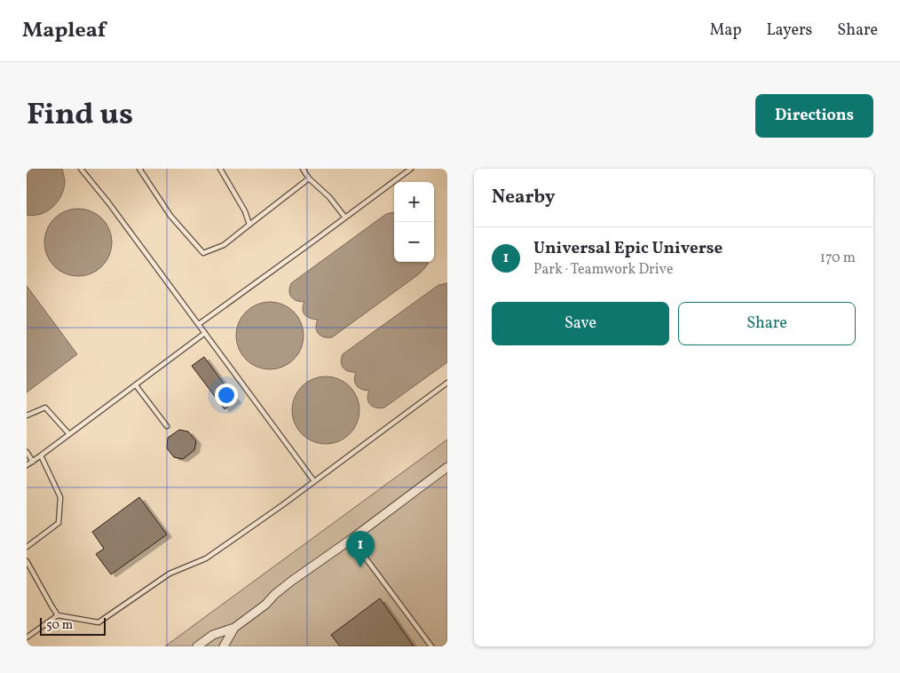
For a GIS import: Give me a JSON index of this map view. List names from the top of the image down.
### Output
{
  "scale_bar": "50 m",
  "page": {
    "header": "Mapleaf",
    "nav": ["Map", "Layers", "Share"],
    "title": "Find us",
    "buttons": [
      "Directions",
      ["Save", "Share"]
    ],
    "heading": "Nearby",
    "map_buttons": ["+", "−"],
    "list": [
      {
        "mark": "1",
        "name": "Universal Epic Universe",
        "note": "Park · Teamwork Drive",
        "value": "170 m"
      }
    ],
    "pins": "1",
    "scale": "50 m"
  }
}
